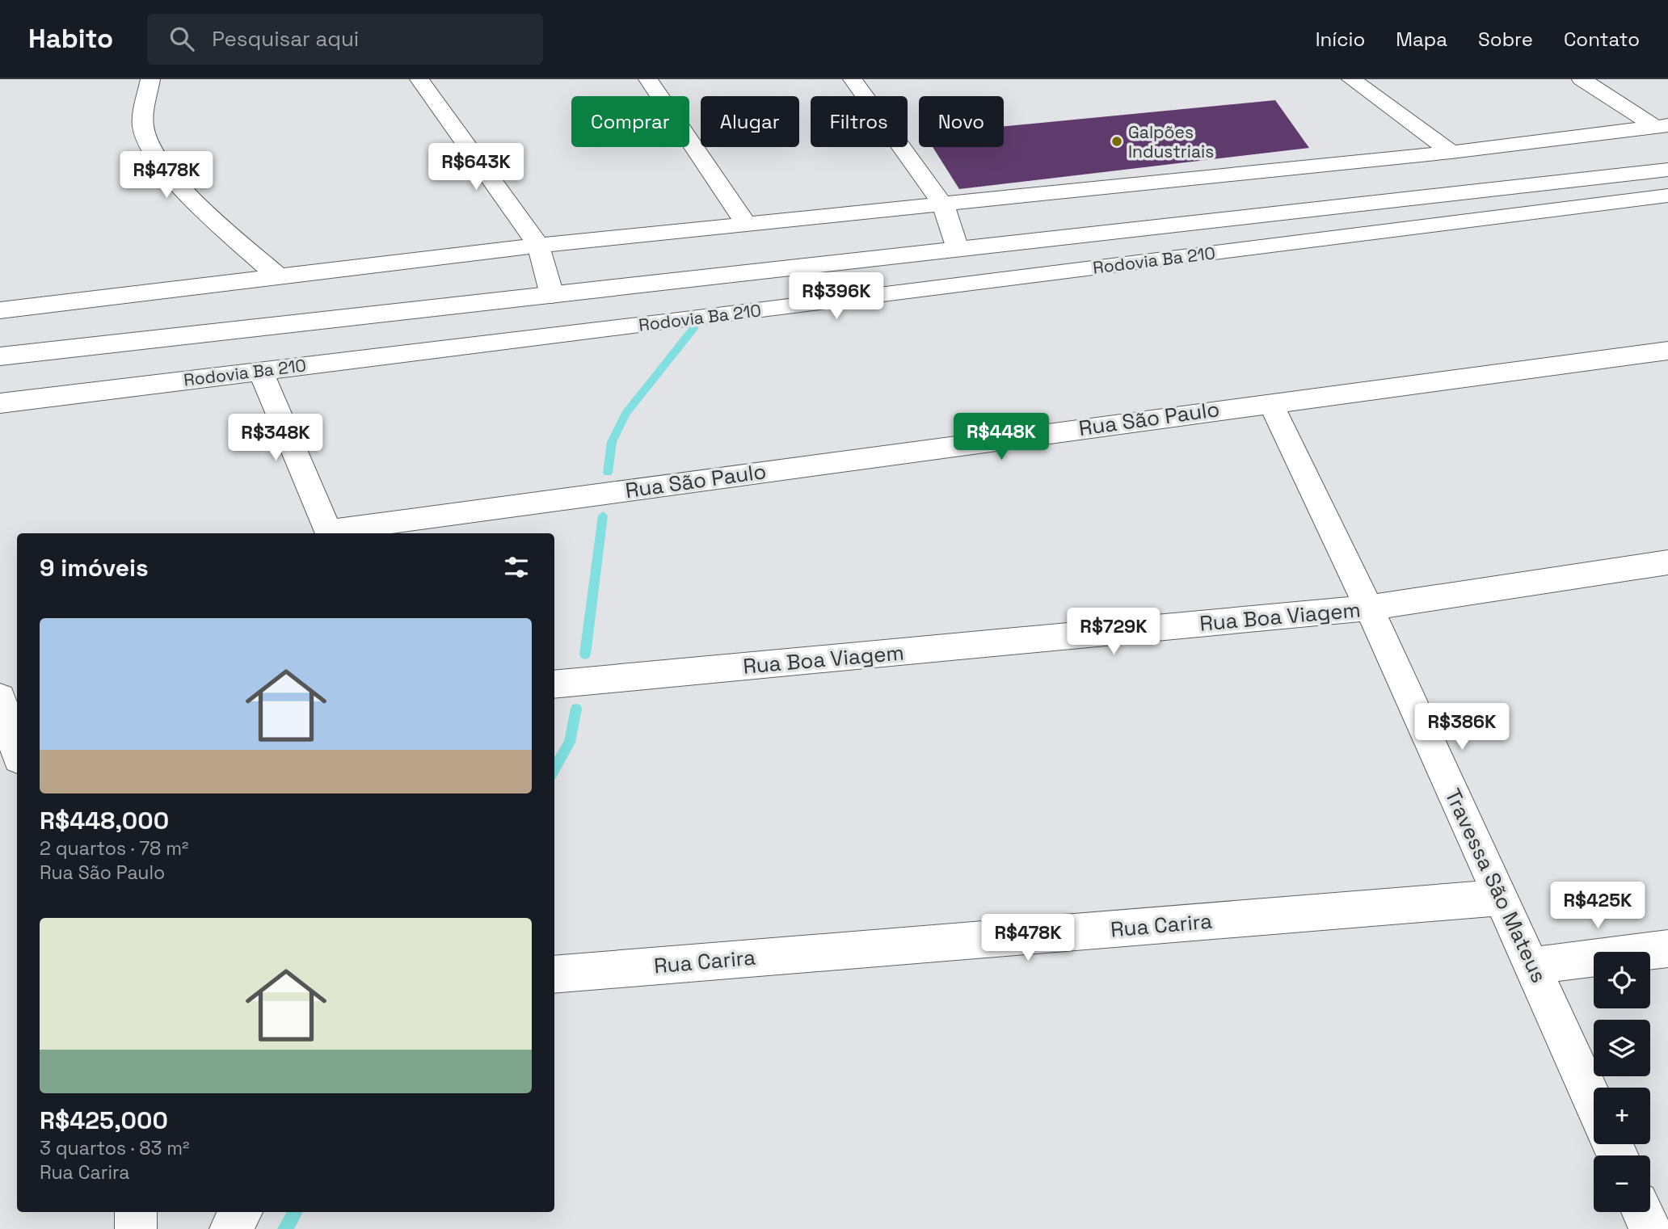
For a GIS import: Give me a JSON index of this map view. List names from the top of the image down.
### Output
{
  "streets": {
    "street": [
      "Rodovia Ba 210",
      "Rua São Paulo",
      "Rua Boa Viagem",
      "Travessa São Mateus",
      "Rua Carira"
    ]
  },
  "crossings": [
    ["Rua São Paulo", "Travessa São Mateus"],
    ["Rua Boa Viagem", "Travessa São Mateus"],
    ["Travessa São Mateus", "Rua Carira"]
  ],
  "places": ["Galpões Industriais"],
  "page": {
    "header": "Habito",
    "search": "Pesquisar aqui",
    "nav": [
      "Início",
      "Mapa",
      "Sobre",
      "Contato"
    ],
    "chip": [
      "Comprar",
      "Alugar",
      "Filtros",
      "Novo"
    ],
    "price": [
      "R$643K",
      "R$478K",
      "R$396K",
      "R$448K",
      "R$348K",
      "R$729K",
      "R$386K",
      "R$425K",
      "R$478K"
    ],
    "heading": "9 imóveis",
    "list": [
      {
        "name": "R$448,000",
        "note": "2 quartos · 78 m² · Rua São Paulo"
      },
      {
        "name": "R$425,000",
        "note": "3 quartos · 83 m² · Rua Carira"
      }
    ],
    "map_buttons": ["+", "−"]
  }
}
